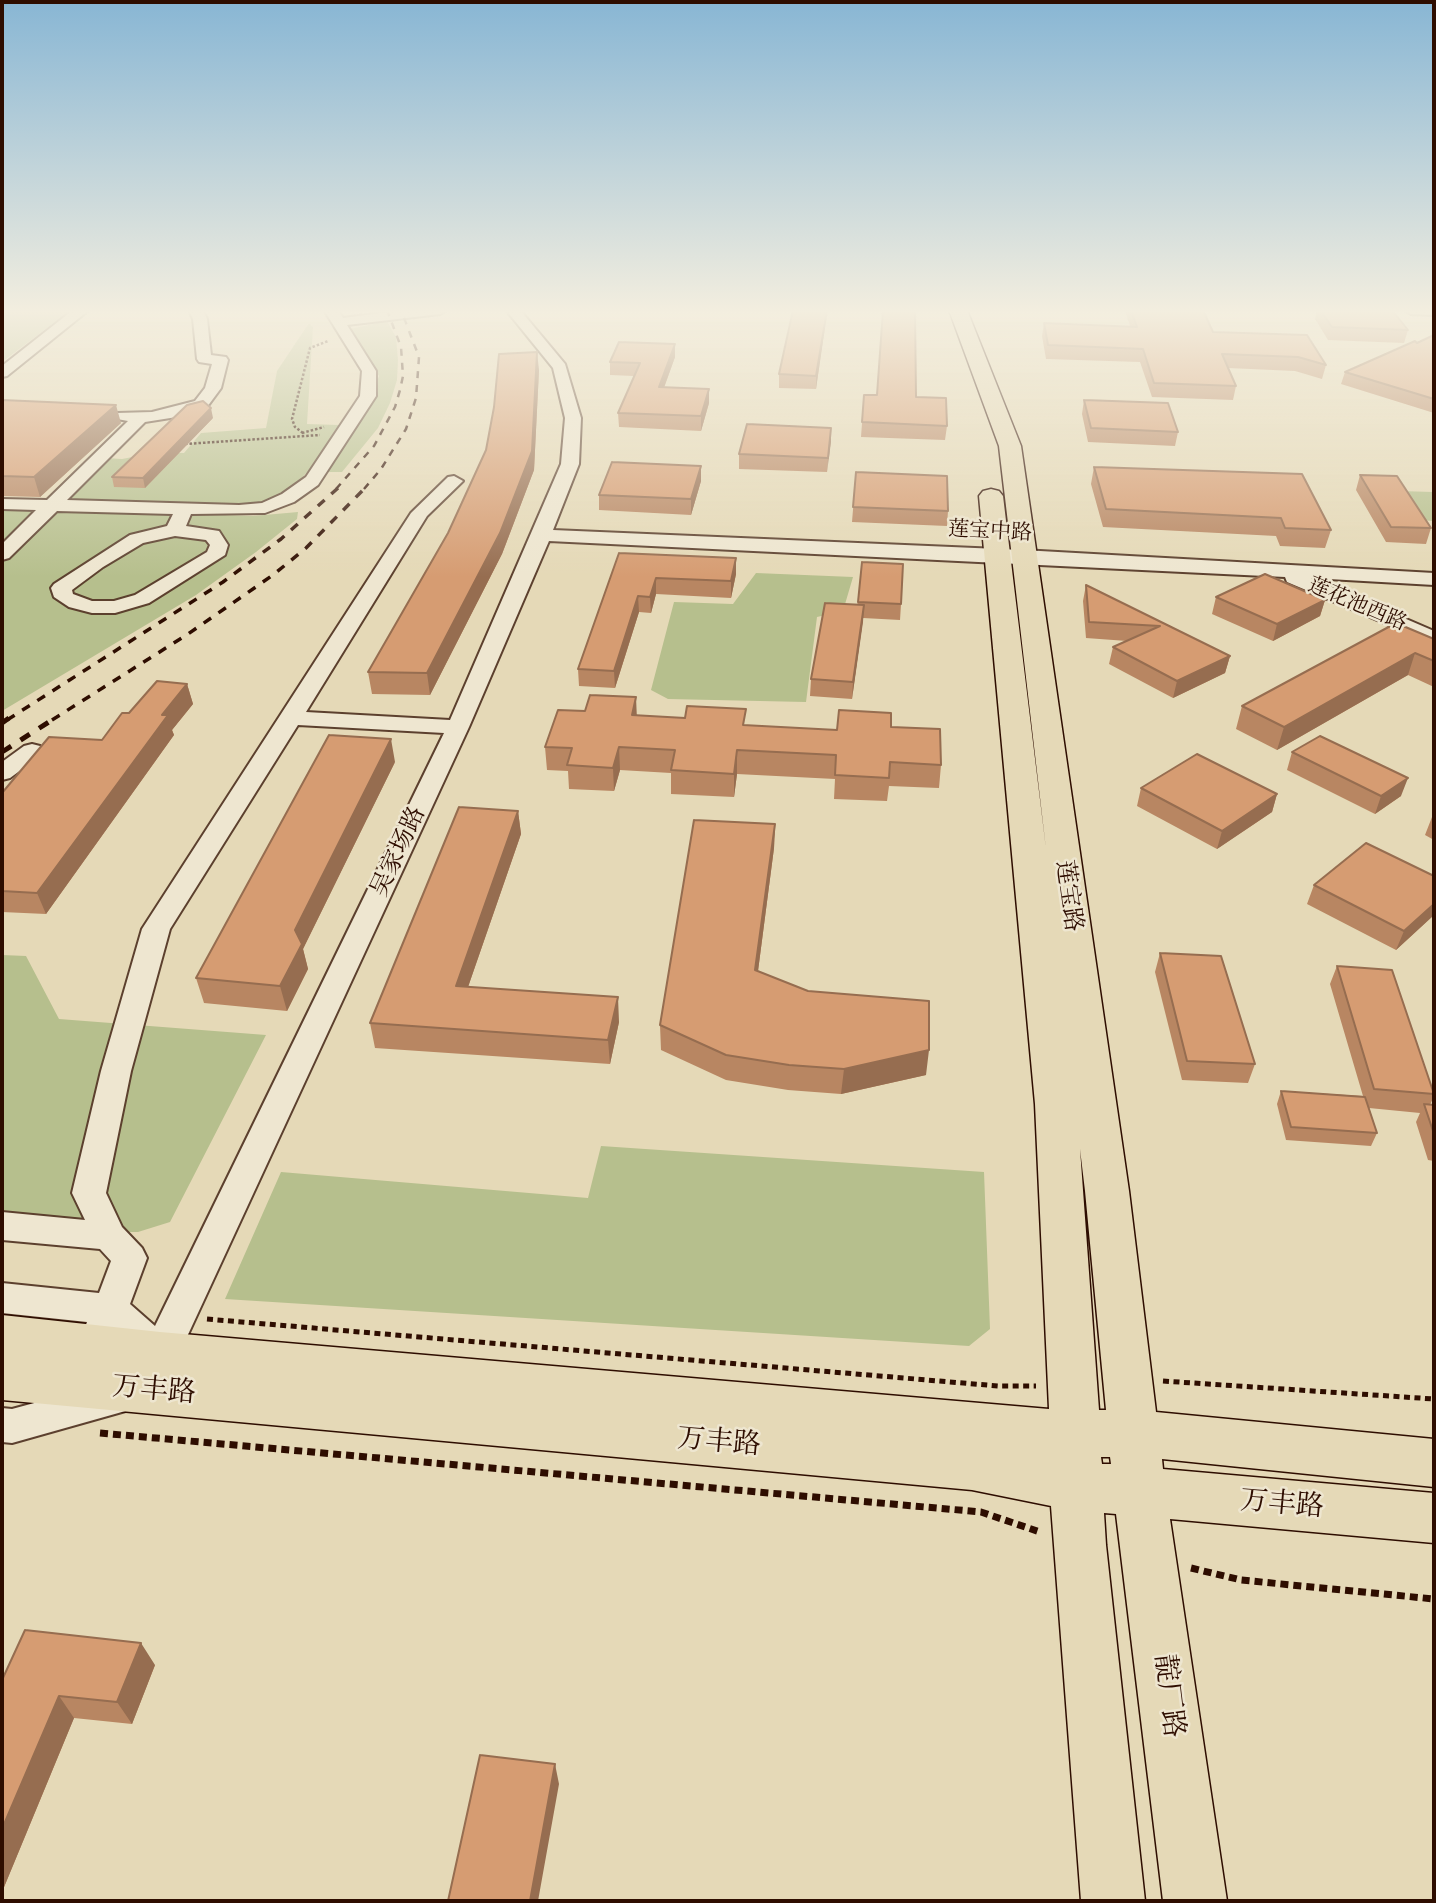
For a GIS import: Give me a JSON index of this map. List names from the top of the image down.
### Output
{
  "streets": {
    "main road": ["莲宝路", "万丰路", "靛厂路"],
    "street": ["莲宝中路", "莲花池西路", "吴家场路"]
  },
  "crossings": [
    ["莲宝中路", "莲花池西路"],
    ["莲宝中路", "吴家场路"],
    ["莲宝中路", "莲宝路"],
    ["吴家场路", "万丰路"],
    ["莲宝路", "万丰路"],
    ["莲宝路", "靛厂路"],
    ["万丰路", "靛厂路"]
  ]
}
